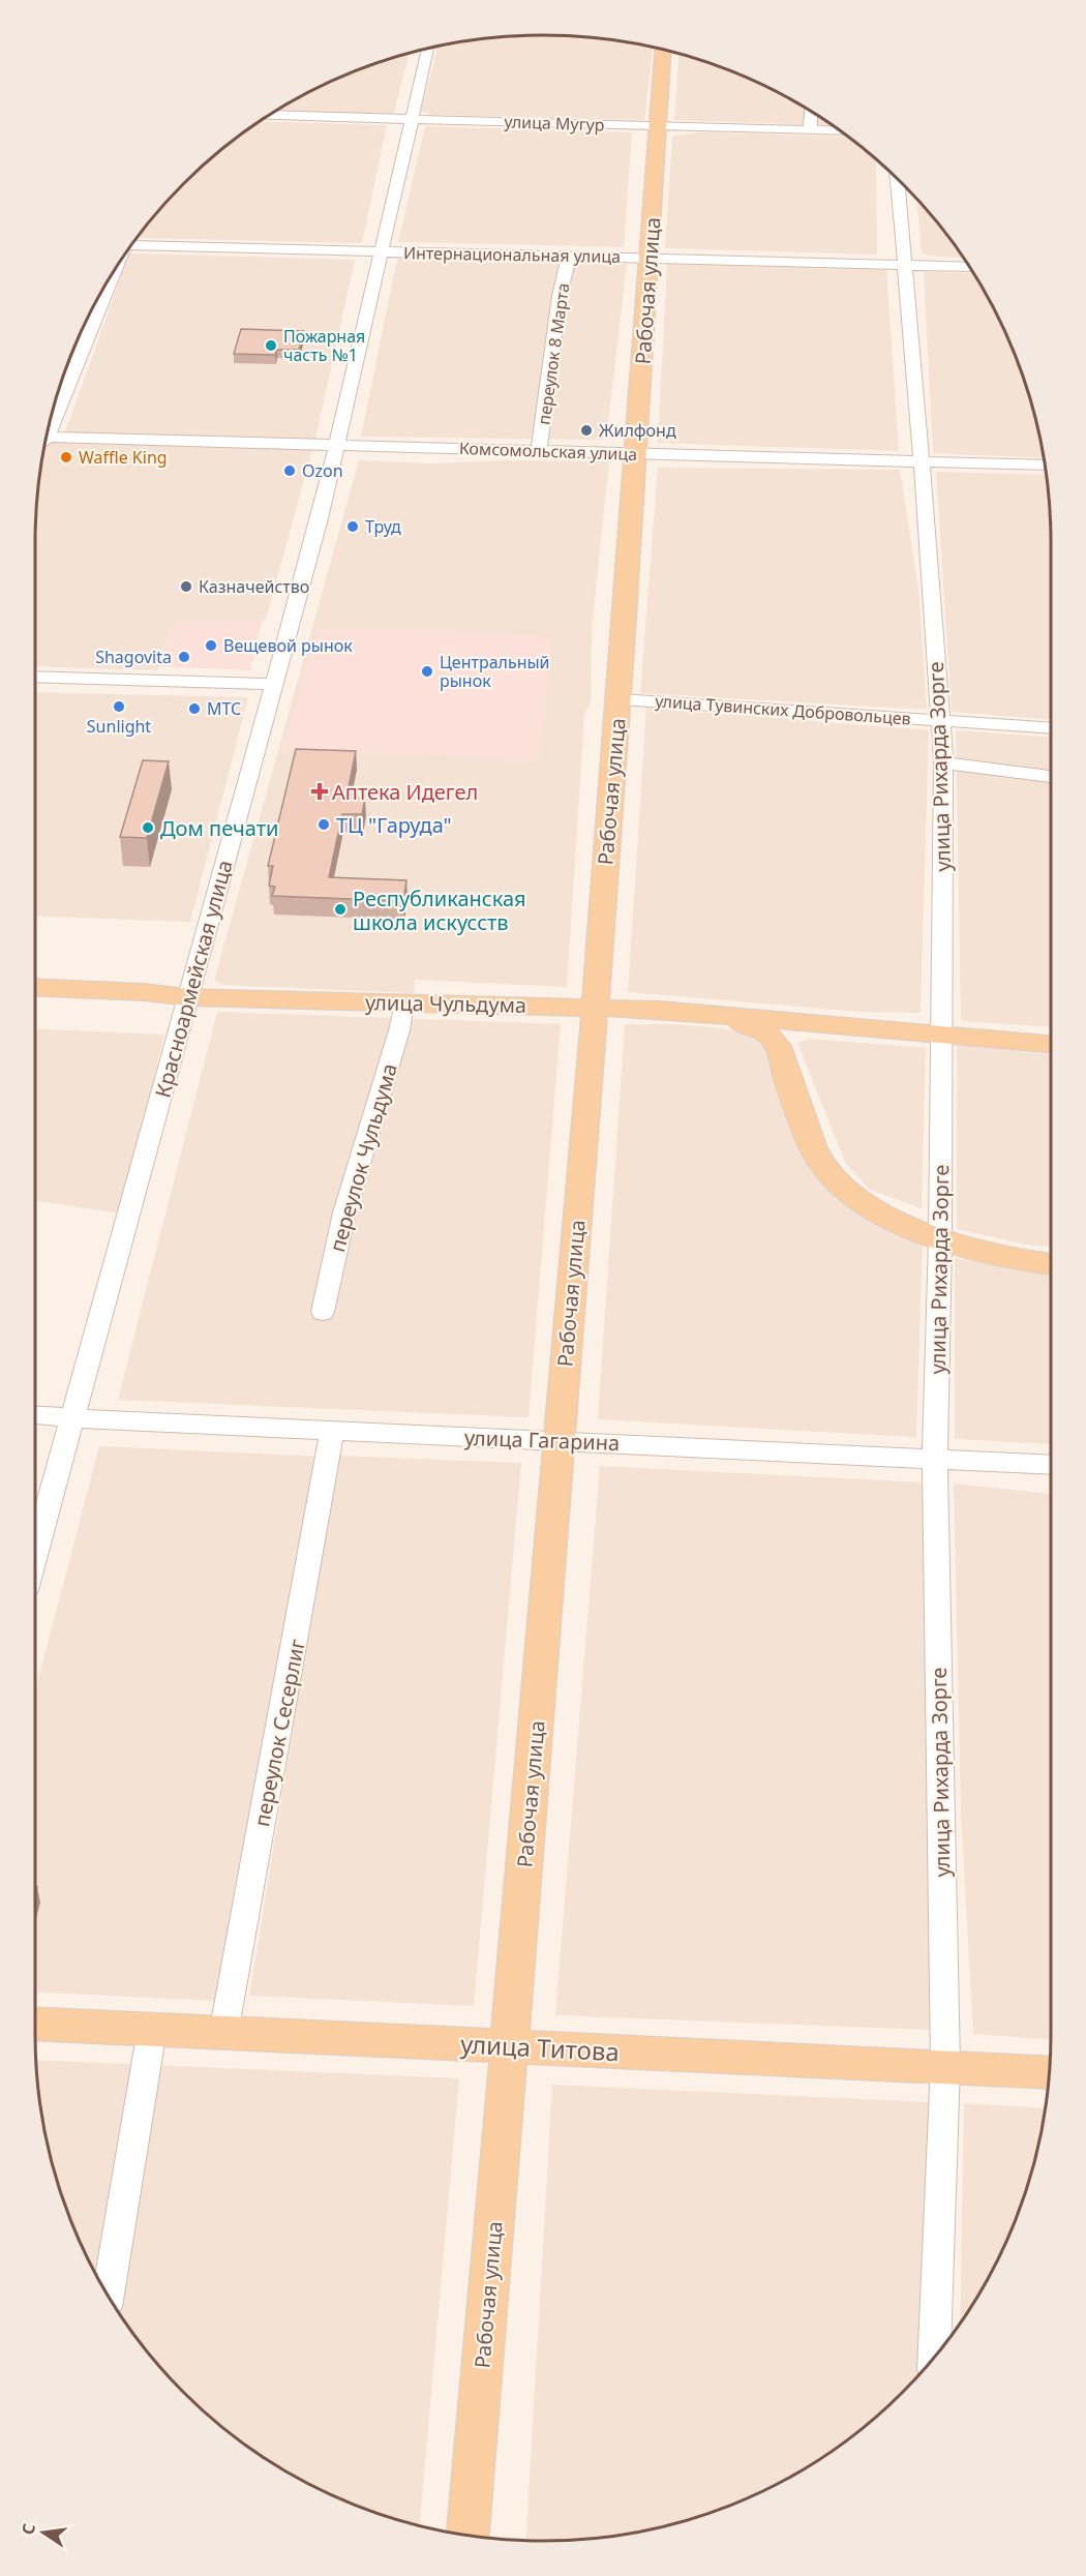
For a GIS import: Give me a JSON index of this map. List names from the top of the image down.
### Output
{
  "streets": {
    "main road": ["Рабочая улица", "улица Чульдума", "улица Титова"],
    "street": [
      "улица Мугур",
      "Интернациональная улица",
      "переулок 8 Марта",
      "Комсомольская улица",
      "улица Тувинских Добровольцев",
      "улица Рихарда Зорге",
      "Красноармейская улица",
      "переулок Чульдума",
      "улица Гагарина",
      "переулок Сесерлиг"
    ]
  },
  "crossings": [
    ["улица Мугур", "Рабочая улица"],
    ["улица Мугур", "Красноармейская улица"],
    ["Интернациональная улица", "Рабочая улица"],
    ["Интернациональная улица", "переулок 8 Марта"],
    ["Интернациональная улица", "улица Рихарда Зорге"],
    ["Интернациональная улица", "Красноармейская улица"],
    ["Рабочая улица", "Комсомольская улица"],
    ["Рабочая улица", "улица Тувинских Добровольцев"],
    ["Рабочая улица", "улица Чульдума"],
    ["Рабочая улица", "улица Гагарина"],
    ["Рабочая улица", "улица Титова"],
    ["переулок 8 Марта", "Комсомольская улица"],
    ["Комсомольская улица", "улица Рихарда Зорге"],
    ["Комсомольская улица", "Красноармейская улица"],
    ["улица Тувинских Добровольцев", "улица Рихарда Зорге"],
    ["улица Рихарда Зорге", "улица Чульдума"],
    ["улица Рихарда Зорге", "улица Гагарина"],
    ["улица Рихарда Зорге", "улица Титова"],
    ["Красноармейская улица", "улица Чульдума"],
    ["Красноармейская улица", "улица Гагарина"],
    ["улица Чульдума", "переулок Чульдума"],
    ["улица Гагарина", "переулок Сесерлиг"],
    ["переулок Сесерлиг", "улица Титова"]
  ],
  "places": {
    "other": [
      "Пожарная часть №1",
      "Жилфонд",
      "Waffle King",
      "Ozon",
      "Труд",
      "Казначейство",
      "Вещевой рынок",
      "Shagovita",
      "Центральный рынок",
      "Sunlight",
      "МТС",
      "ТЦ \"Гаруда\"",
      "Дом печати",
      "Республиканская школа искусств"
    ],
    "health": ["Аптека Идегел"]
  },
  "north": "left"
}
